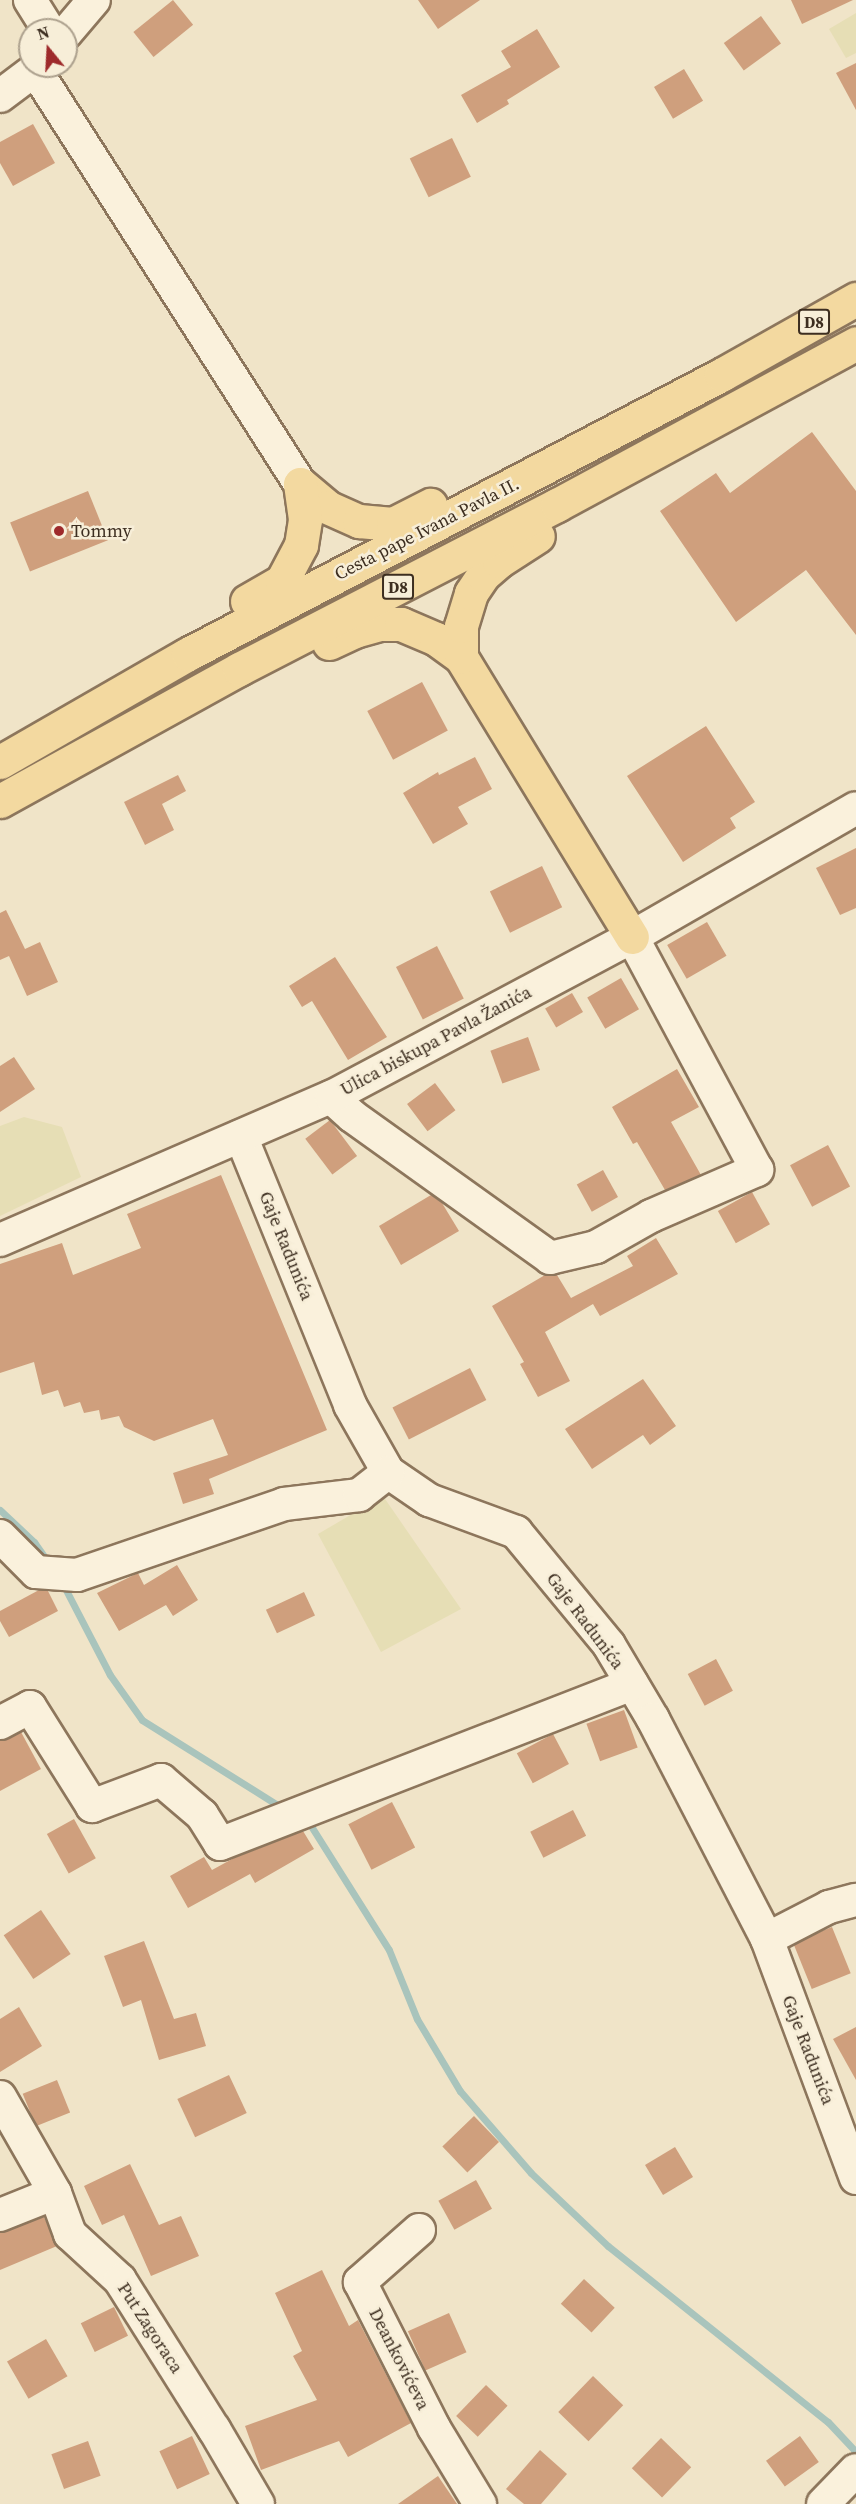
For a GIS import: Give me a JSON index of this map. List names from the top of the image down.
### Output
{
  "streets": {
    "main road": ["D8", "Cesta pape Ivana Pavla II."],
    "street": [
      "Ulica biskupa Pavla Žanića",
      "Gaje Radunića",
      "Put Zagoraca",
      "Deankovićeva"
    ]
  },
  "crossings": [
    ["Ulica biskupa Pavla Žanića", "Gaje Radunića"]
  ],
  "places": ["Tommy"],
  "north": "top"
}
